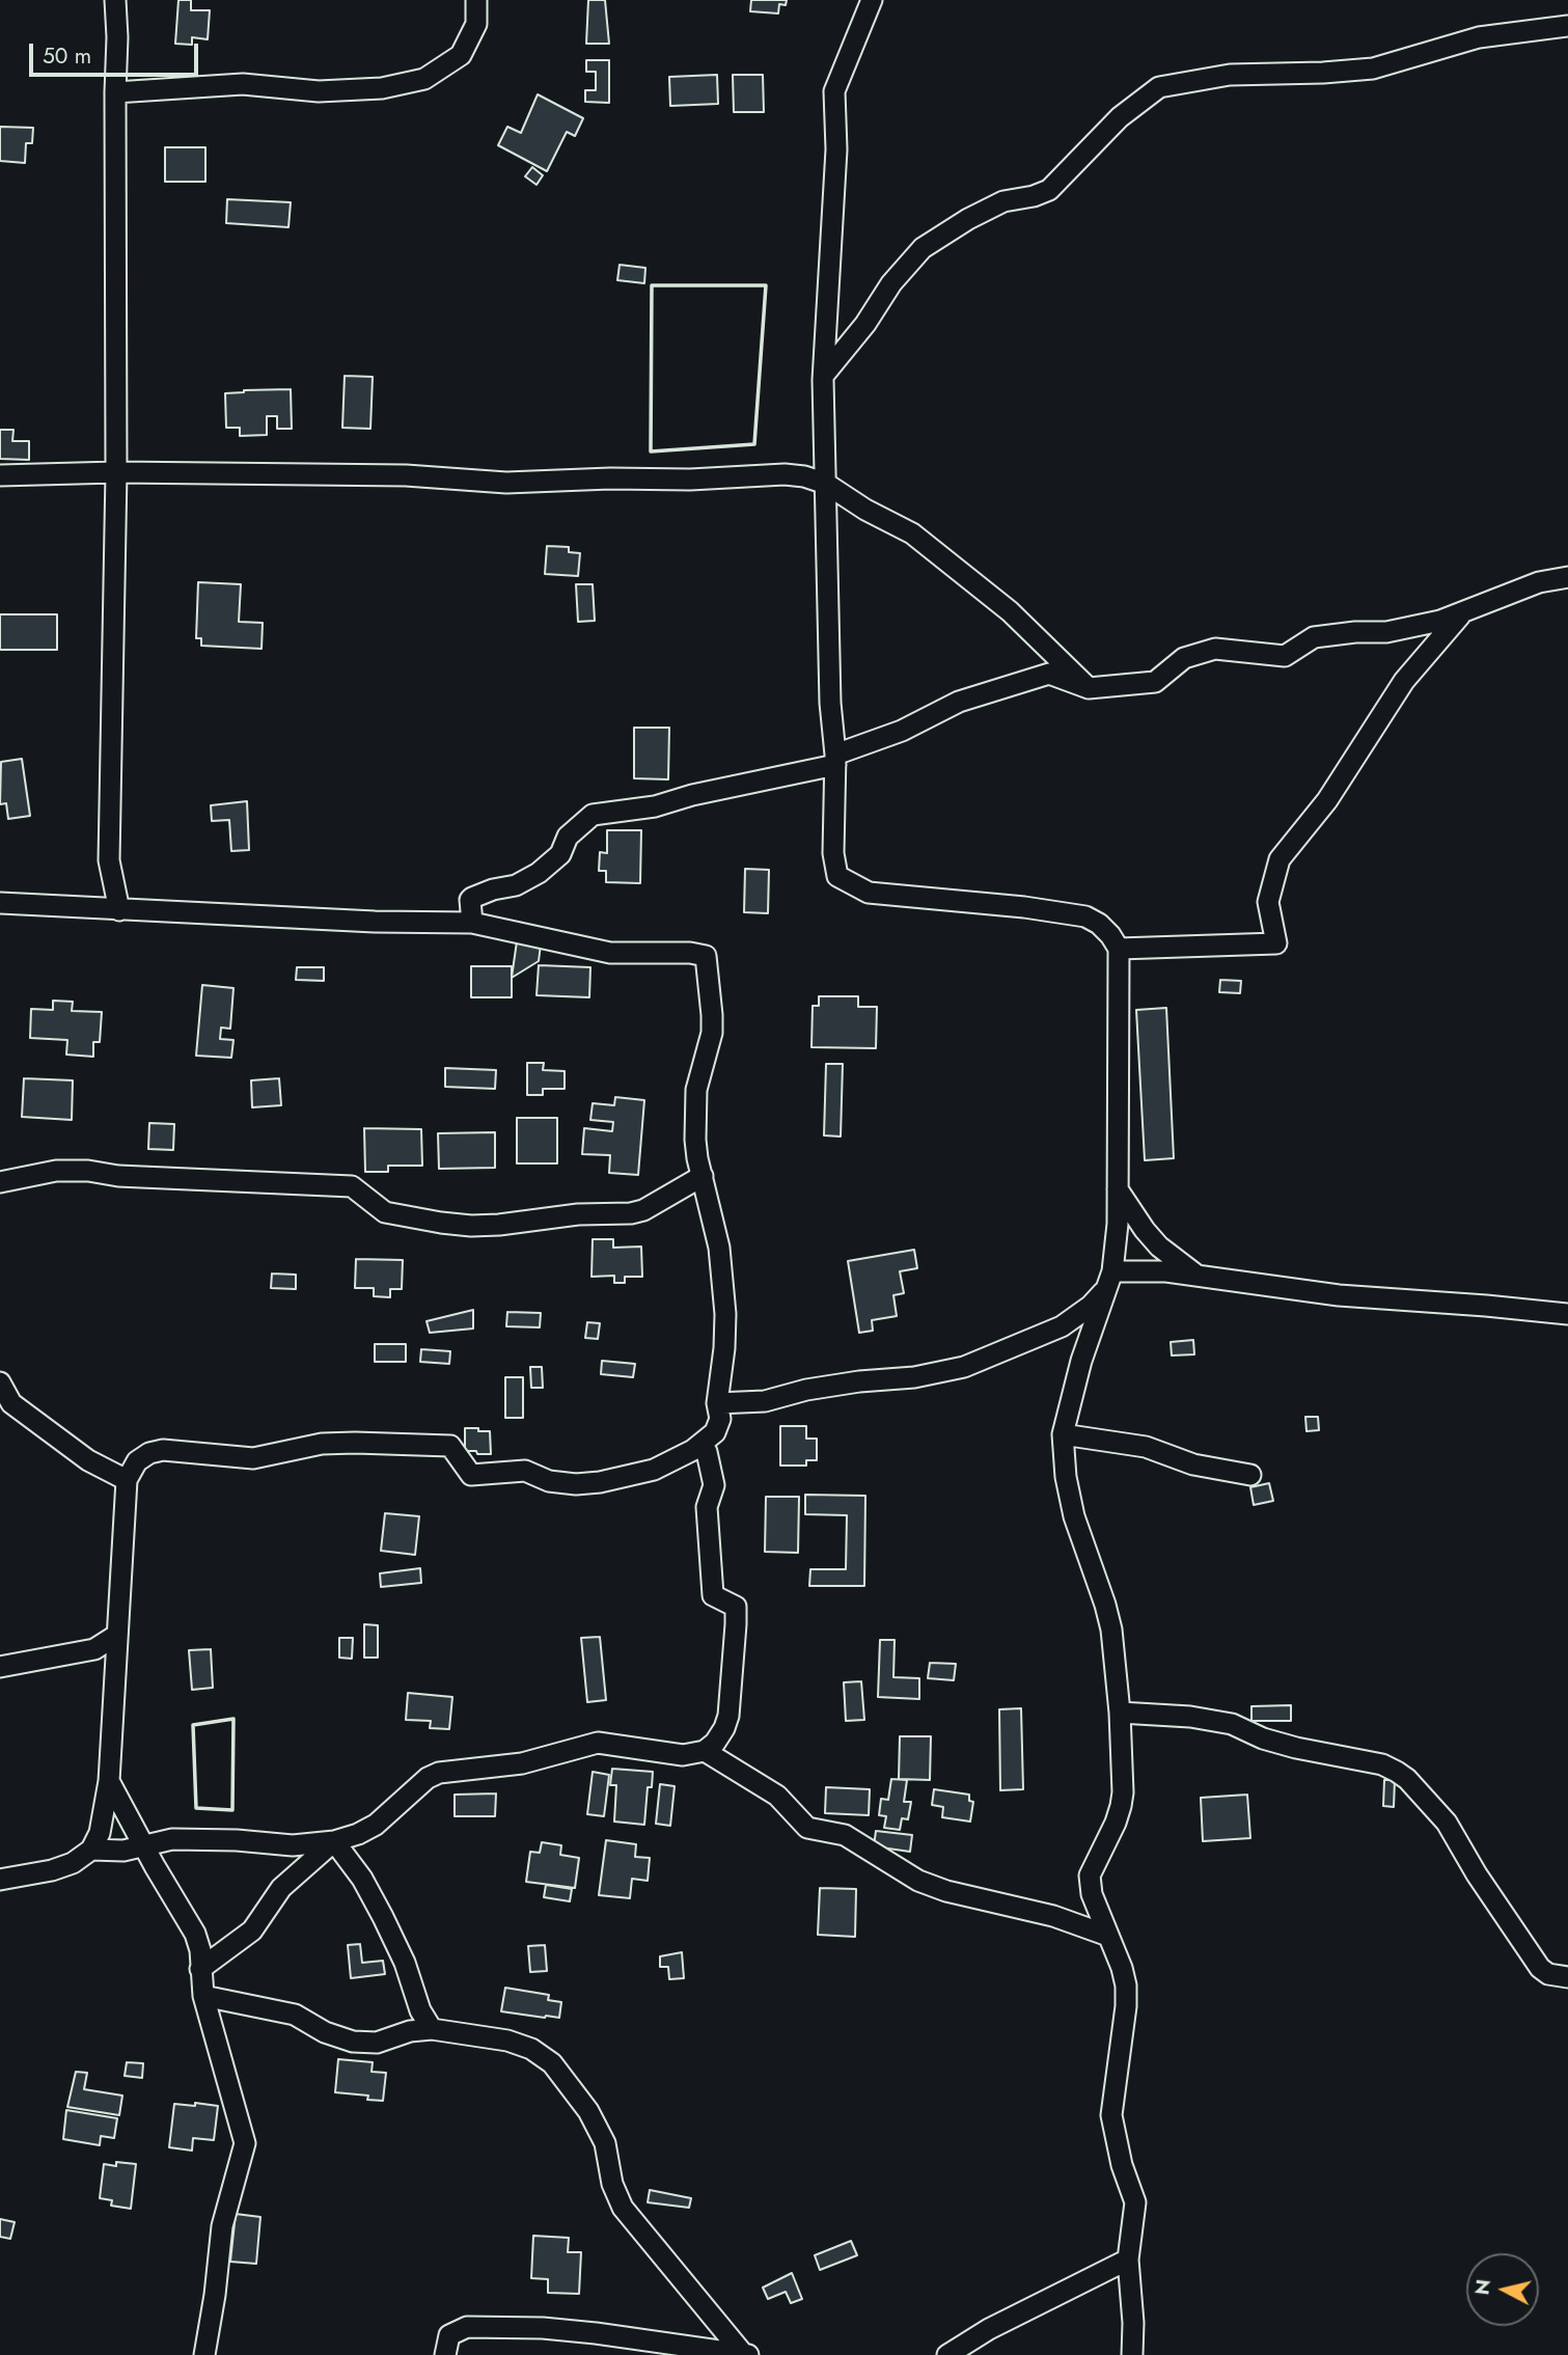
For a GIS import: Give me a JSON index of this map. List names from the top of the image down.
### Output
{
  "scale_bar": "50 m",
  "north": "left"
}
